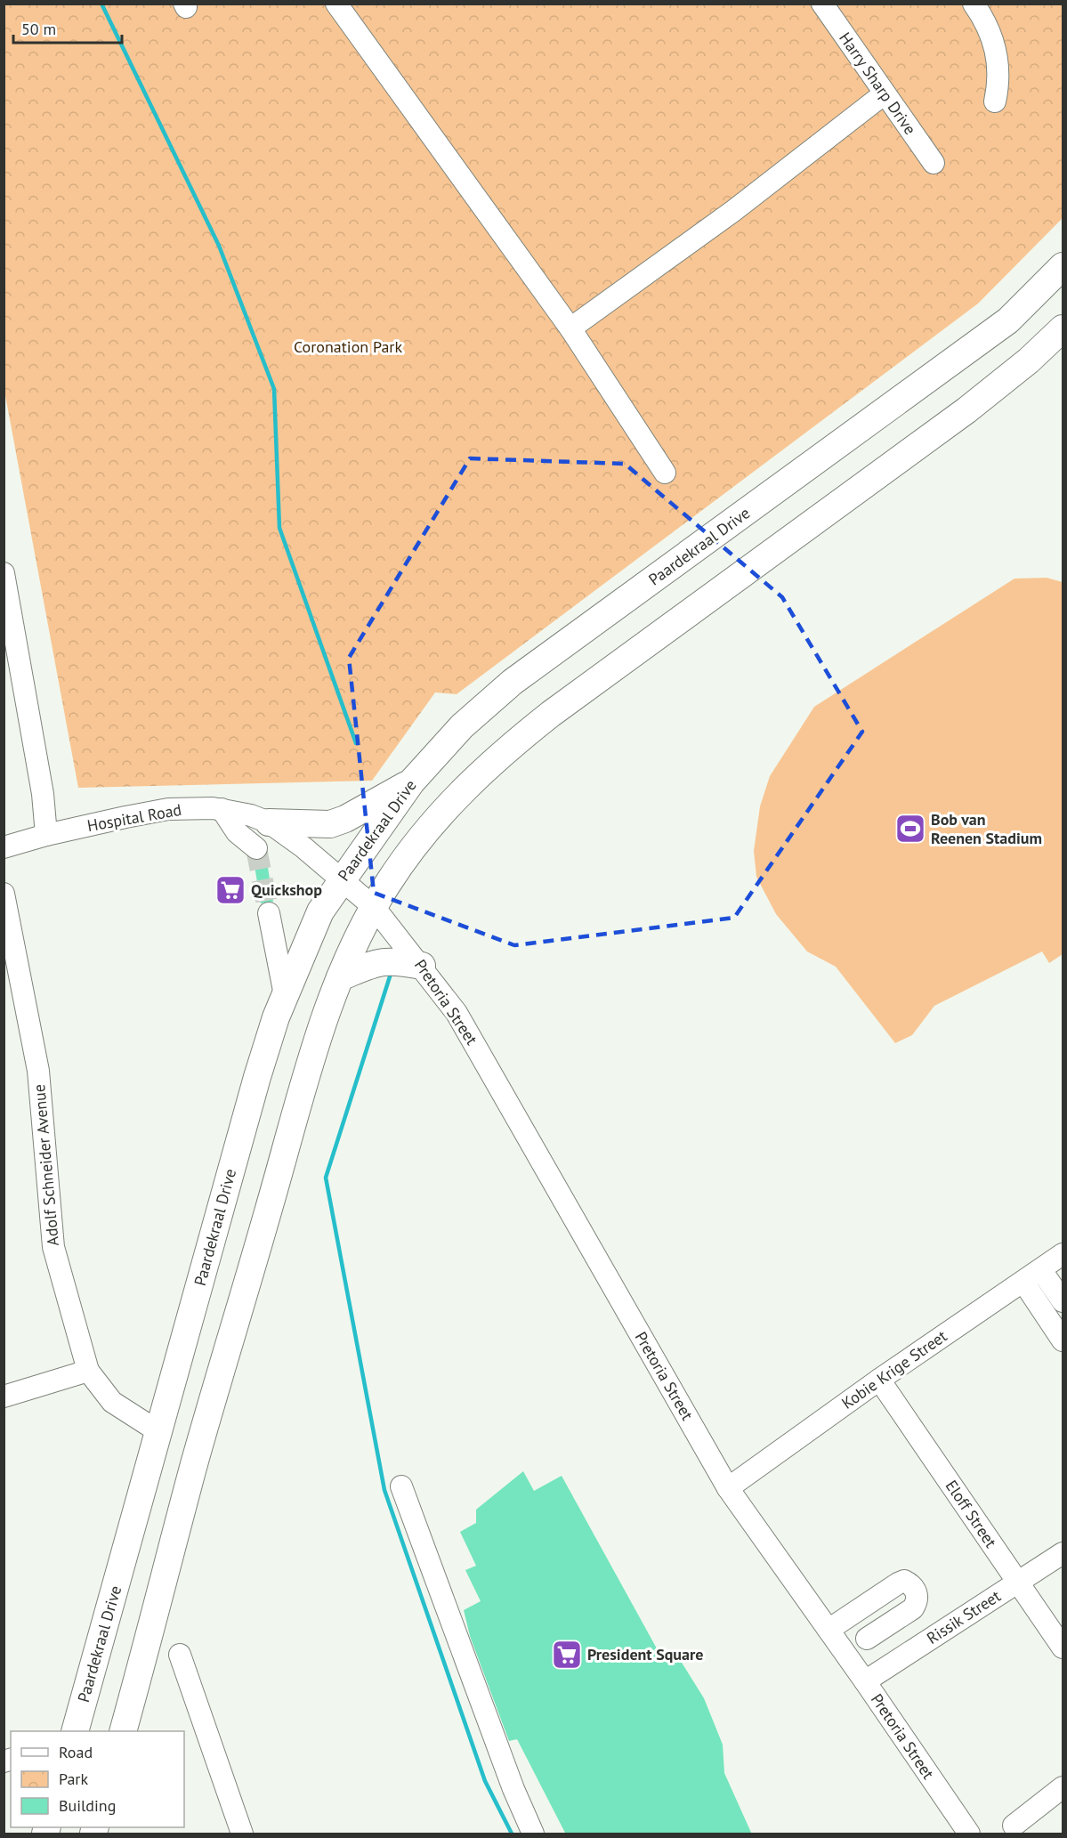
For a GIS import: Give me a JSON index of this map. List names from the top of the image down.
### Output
{
  "streets": {
    "main road": ["Paardekraal Drive"],
    "street": [
      "Harry Sharp Drive",
      "Hospital Road",
      "Pretoria Street",
      "Adolf Schneider Avenue",
      "Kobie Krige Street",
      "Eloff Street",
      "Rissik Street"
    ]
  },
  "crossings": [
    ["Paardekraal Drive", "Hospital Road"],
    ["Paardekraal Drive", "Pretoria Street"],
    ["Paardekraal Drive", "Adolf Schneider Avenue"],
    ["Hospital Road", "Pretoria Street"],
    ["Pretoria Street", "Kobie Krige Street"],
    ["Pretoria Street", "Rissik Street"],
    ["Kobie Krige Street", "Eloff Street"],
    ["Eloff Street", "Rissik Street"]
  ],
  "parks": ["Coronation Park"],
  "places": {
    "sports": ["Bob van Reenen Stadium"],
    "supermarket": ["Quickshop", "President Square"]
  },
  "legend": ["Road", "Park", "Building"],
  "scale_bar": "50 m"
}
